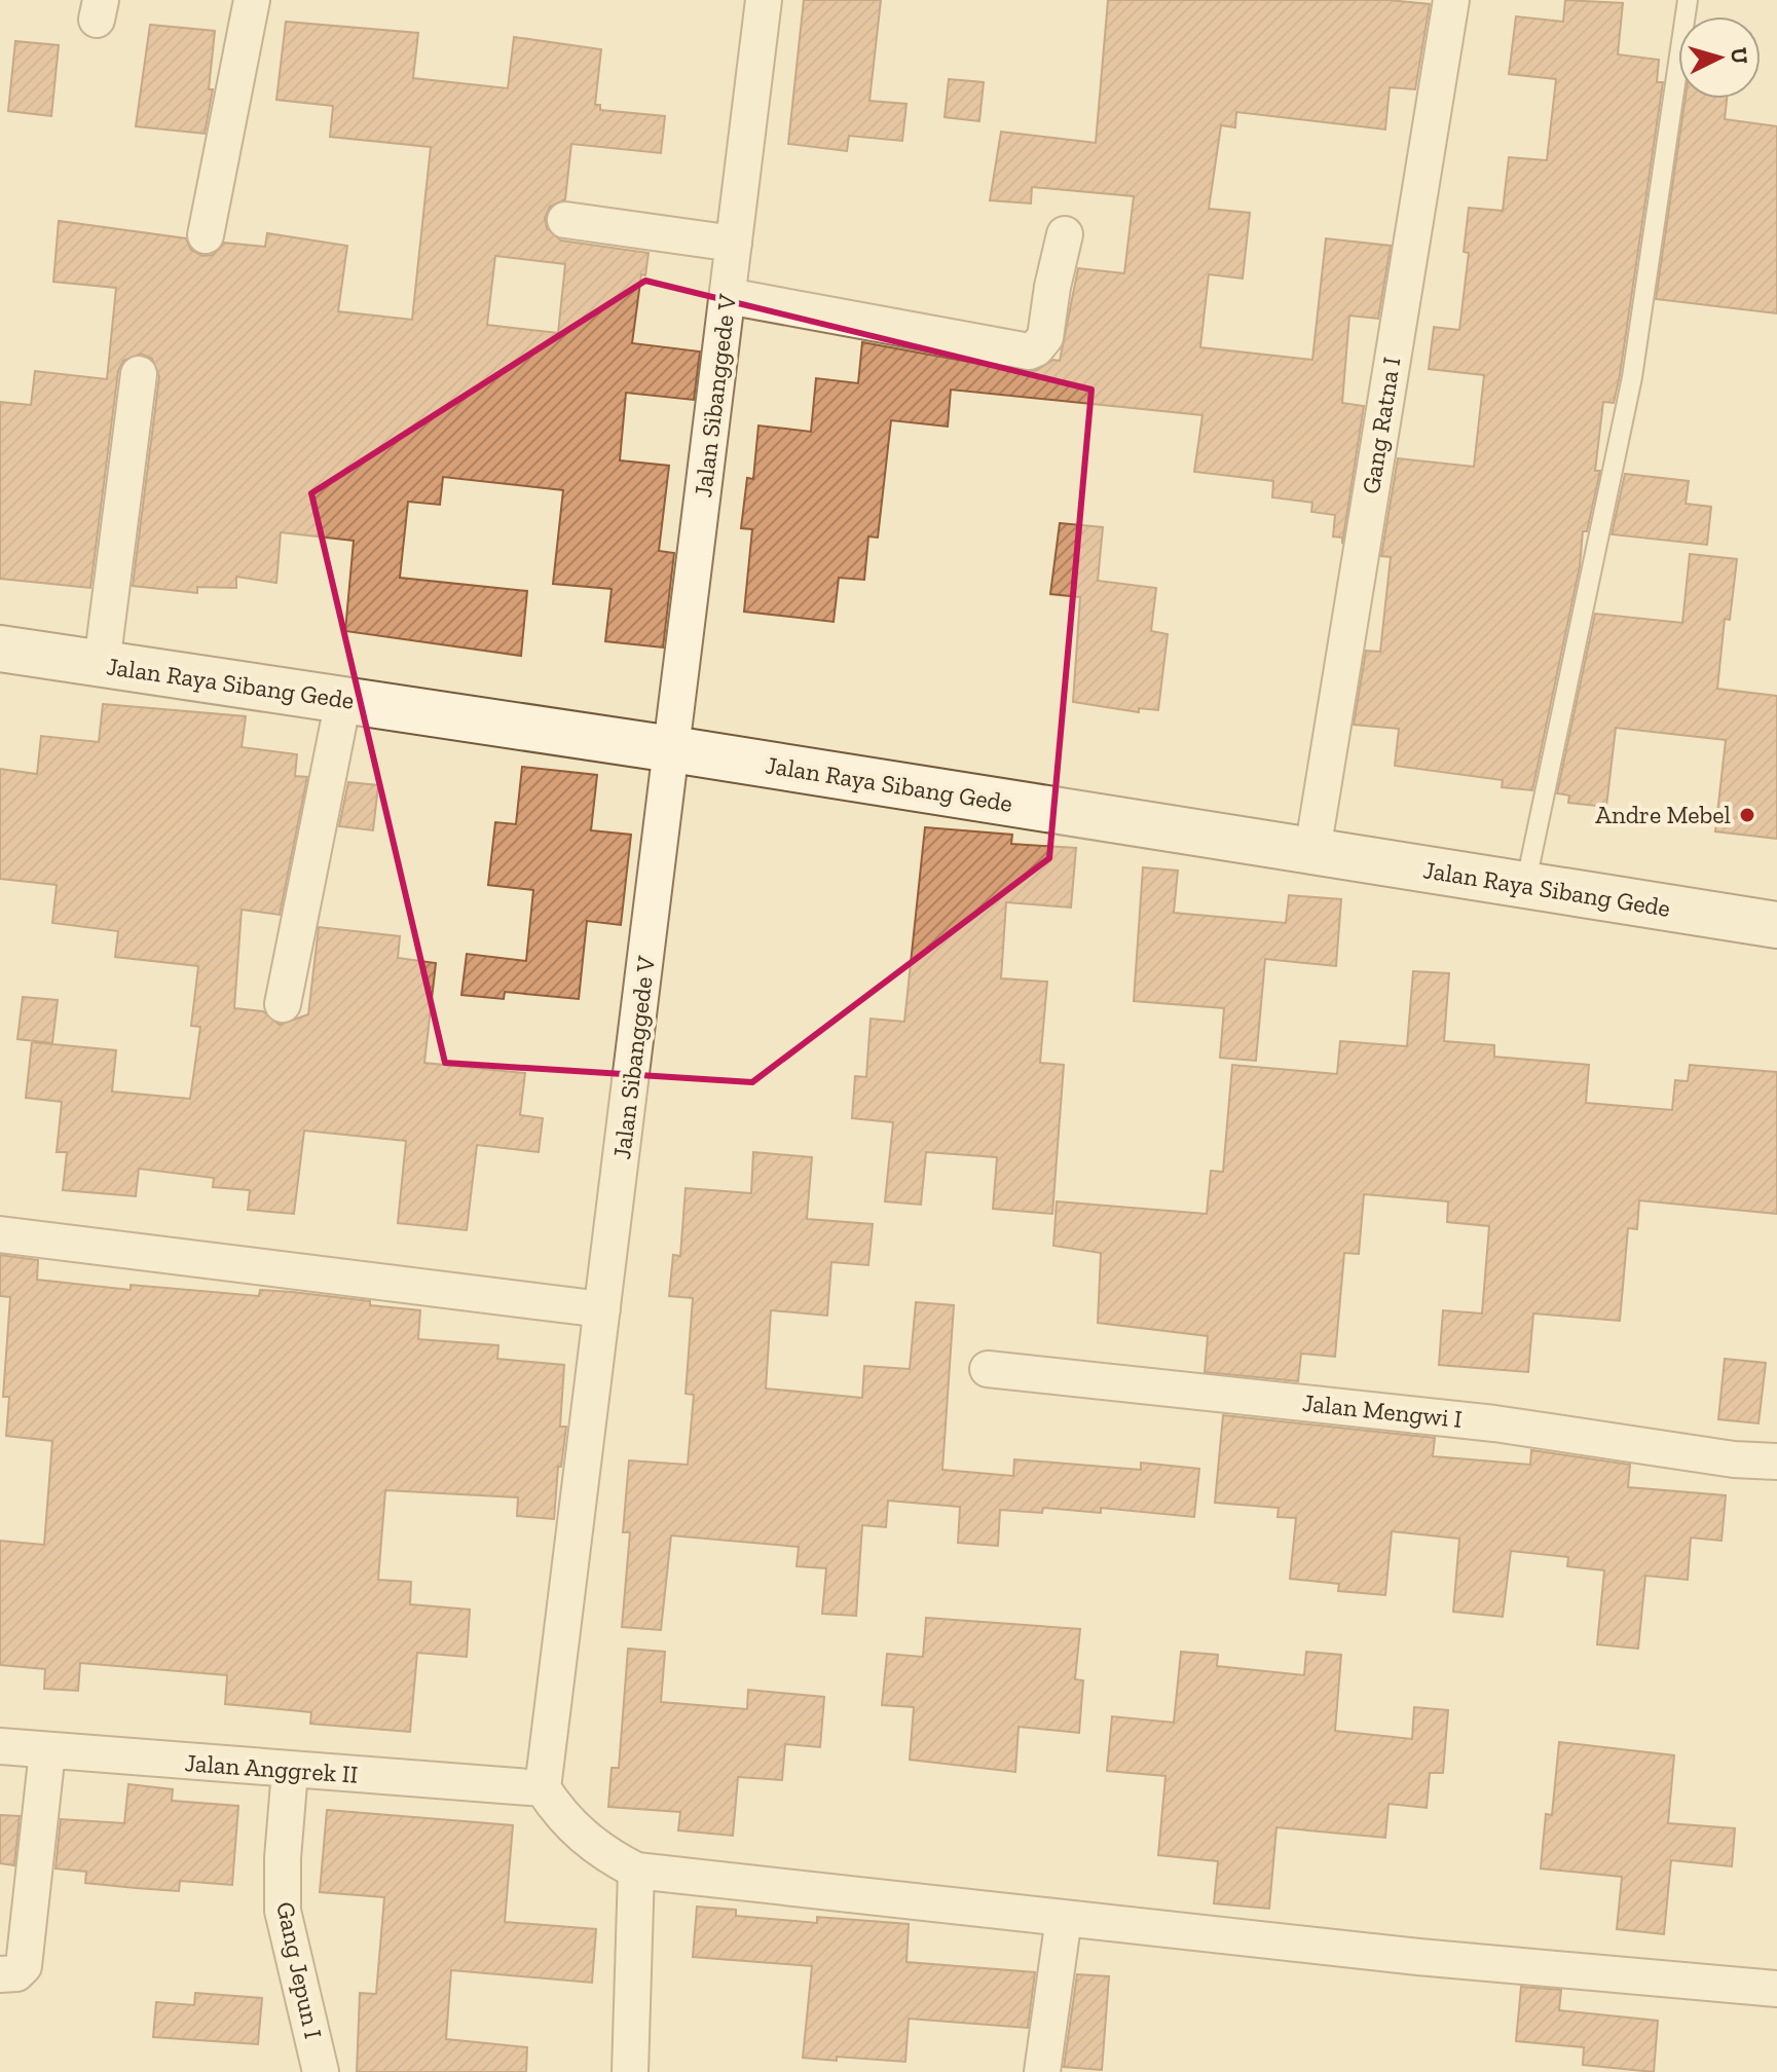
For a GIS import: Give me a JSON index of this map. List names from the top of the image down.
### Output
{
  "streets": {
    "main road": ["Jalan Raya Sibang Gede"],
    "street": [
      "Jalan Sibanggede V",
      "Gang Ratna I",
      "Jalan Mengwi I",
      "Jalan Anggrek II",
      "Gang Jepun I"
    ]
  },
  "crossings": [
    ["Jalan Sibanggede V", "Jalan Raya Sibang Gede"],
    ["Jalan Sibanggede V", "Jalan Anggrek II"],
    ["Gang Ratna I", "Jalan Raya Sibang Gede"],
    ["Jalan Anggrek II", "Gang Jepun I"]
  ],
  "places": ["Andre Mebel"],
  "north": "right"
}
